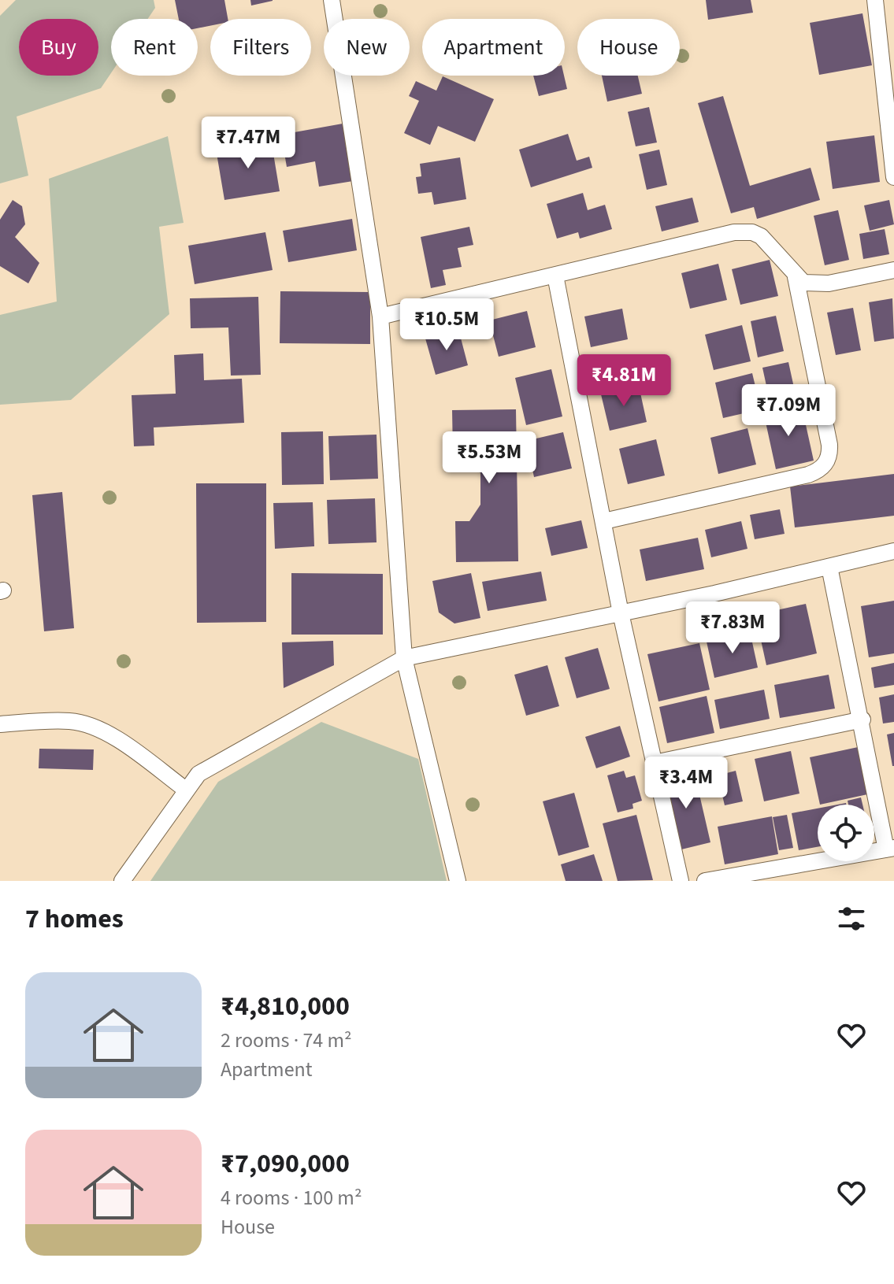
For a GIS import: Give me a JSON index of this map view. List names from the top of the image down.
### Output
{
  "page": {
    "chip": [
      "Buy",
      "Rent",
      "Filters",
      "New",
      "Apartment",
      "House"
    ],
    "price": [
      "₹7.47M",
      "₹10.5M",
      "₹4.81M",
      "₹7.09M",
      "₹5.53M",
      "₹7.83M",
      "₹3.4M"
    ],
    "heading": "7 homes",
    "list": [
      {
        "name": "₹4,810,000",
        "note": "2 rooms · 74 m² · Apartment"
      },
      {
        "name": "₹7,090,000",
        "note": "4 rooms · 100 m² · House"
      }
    ]
  }
}
